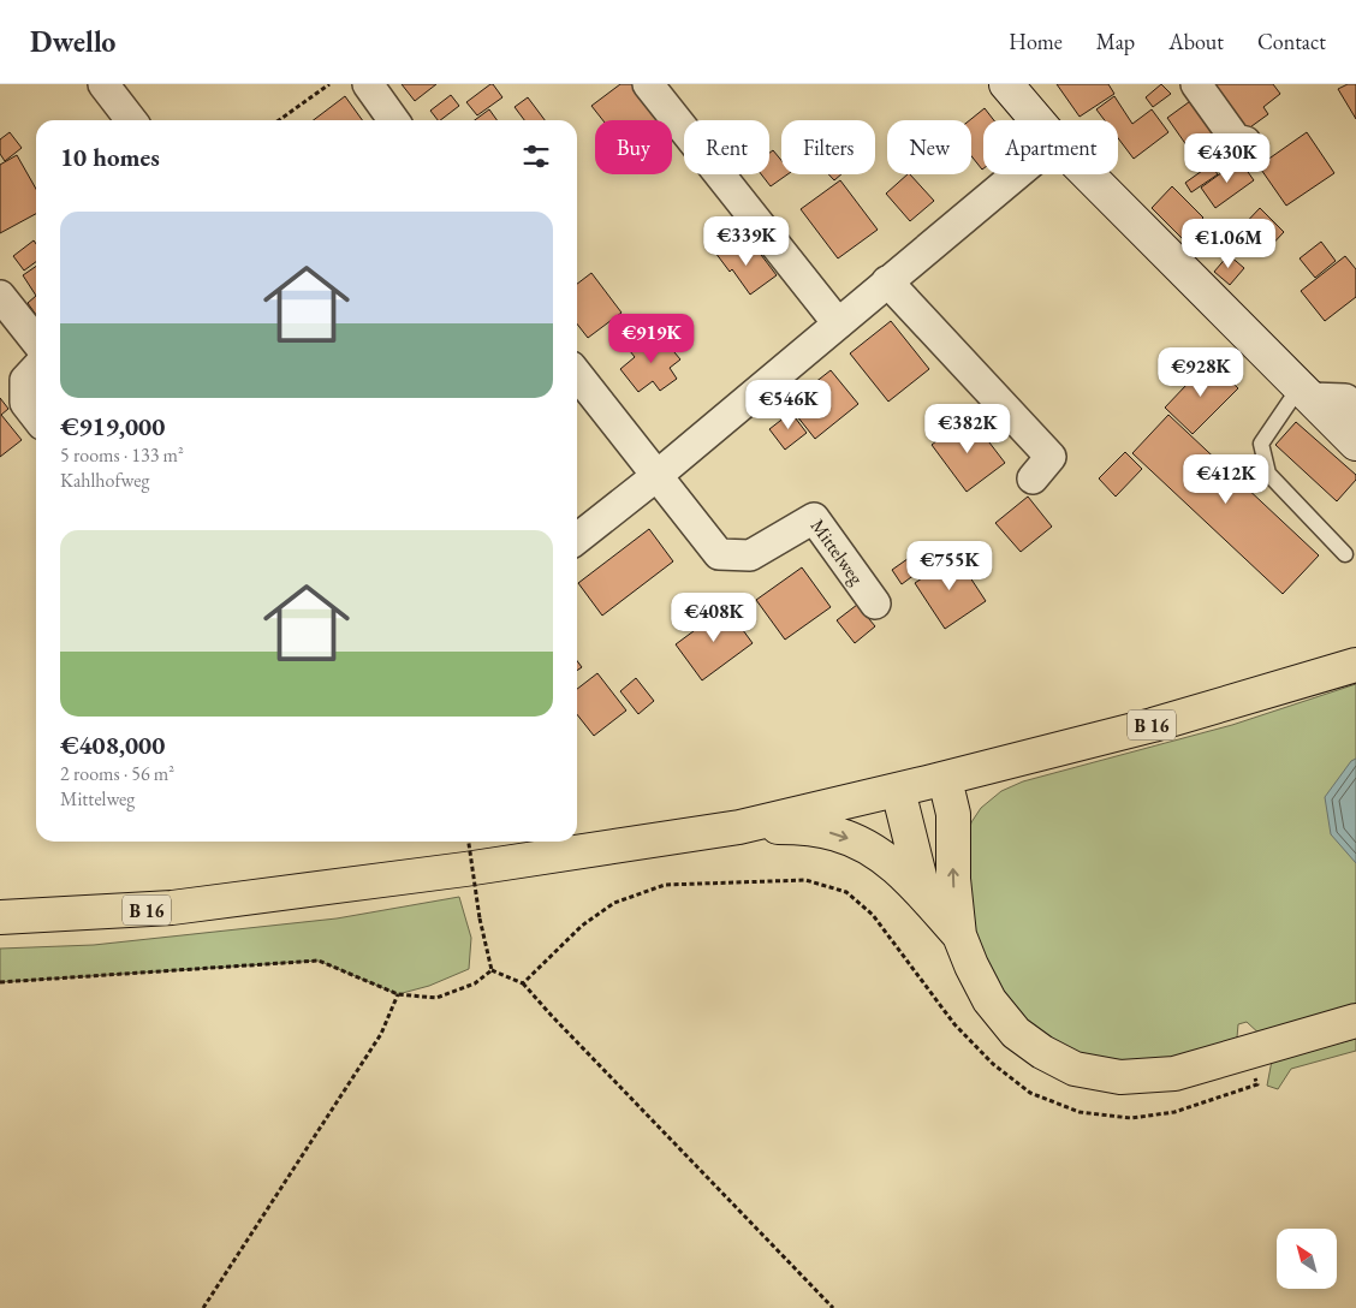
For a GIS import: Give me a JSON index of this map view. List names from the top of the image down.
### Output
{
  "streets": {
    "main road": ["B 16"],
    "street": ["Mittelweg"]
  },
  "north": "top left",
  "page": {
    "header": "Dwello",
    "nav": [
      "Home",
      "Map",
      "About",
      "Contact"
    ],
    "chip": [
      "Buy",
      "Rent",
      "Filters",
      "New",
      "Apartment"
    ],
    "heading": "10 homes",
    "price": [
      "€430K",
      "€339K",
      "€1.06M",
      "€919K",
      "€928K",
      "€546K",
      "€382K",
      "€412K",
      "€755K",
      "€408K"
    ],
    "list": [
      {
        "name": "€919,000",
        "note": "5 rooms · 133 m² · Kahlhofweg"
      },
      {
        "name": "€408,000",
        "note": "2 rooms · 56 m² · Mittelweg"
      }
    ]
  }
}
